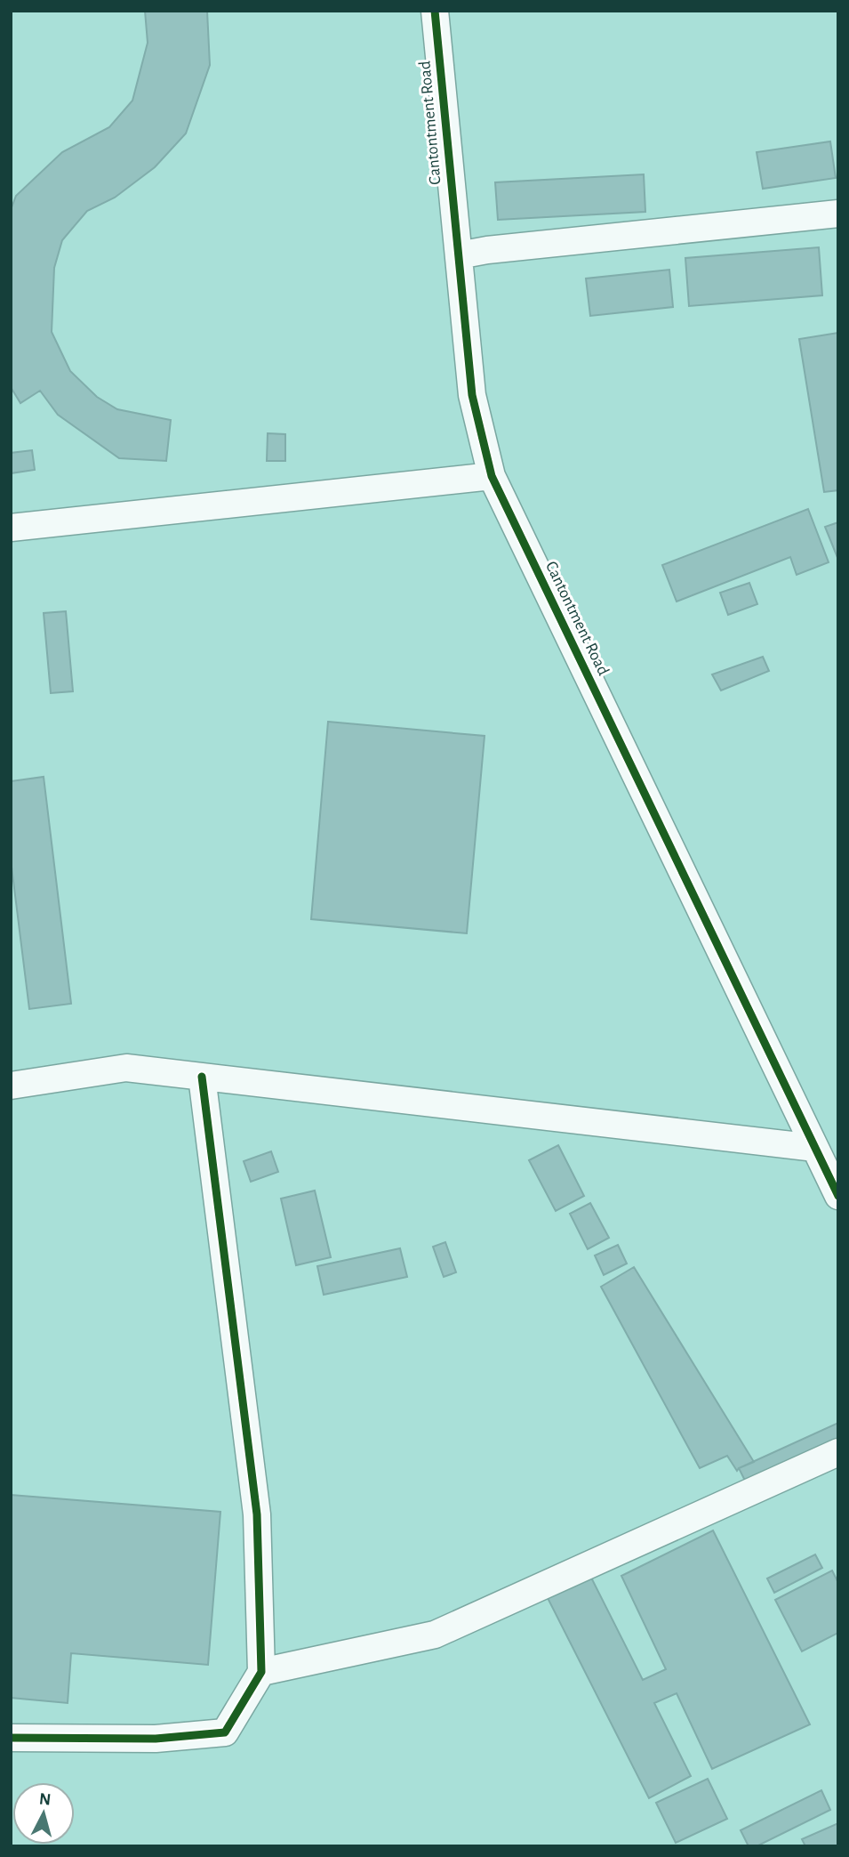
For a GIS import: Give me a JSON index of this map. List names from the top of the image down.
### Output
{
  "streets": {
    "street": ["Cantontment Road"]
  },
  "north": "top"
}
